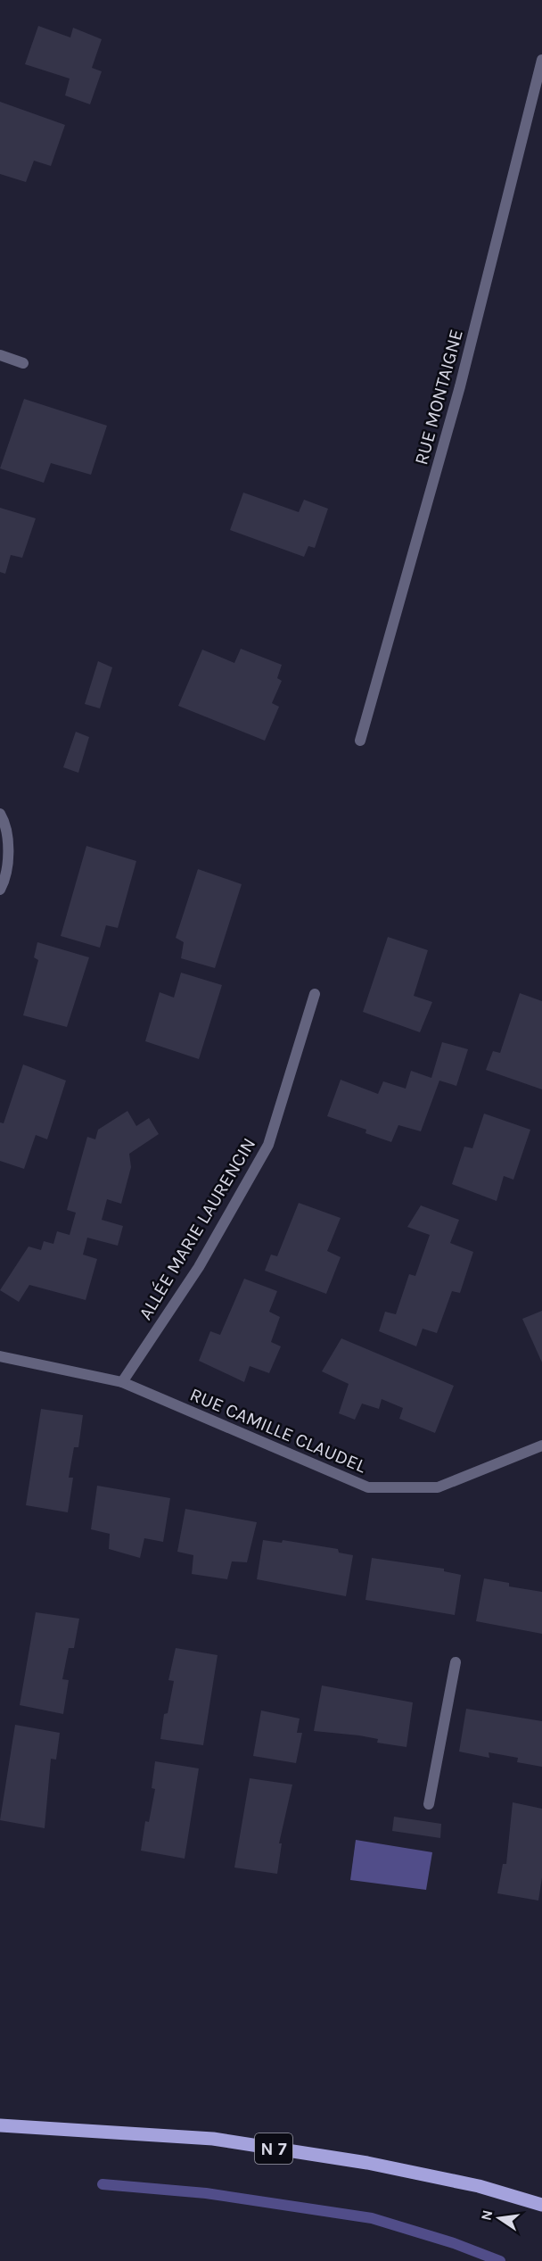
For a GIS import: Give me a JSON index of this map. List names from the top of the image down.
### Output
{
  "streets": {
    "main road": ["N 7"],
    "street": ["RUE MONTAIGNE", "ALLÉE MARIE LAURENCIN", "RUE CAMILLE CLAUDEL"]
  },
  "crossings": [
    ["ALLÉE MARIE LAURENCIN", "RUE CAMILLE CLAUDEL"]
  ],
  "north": "left"
}
